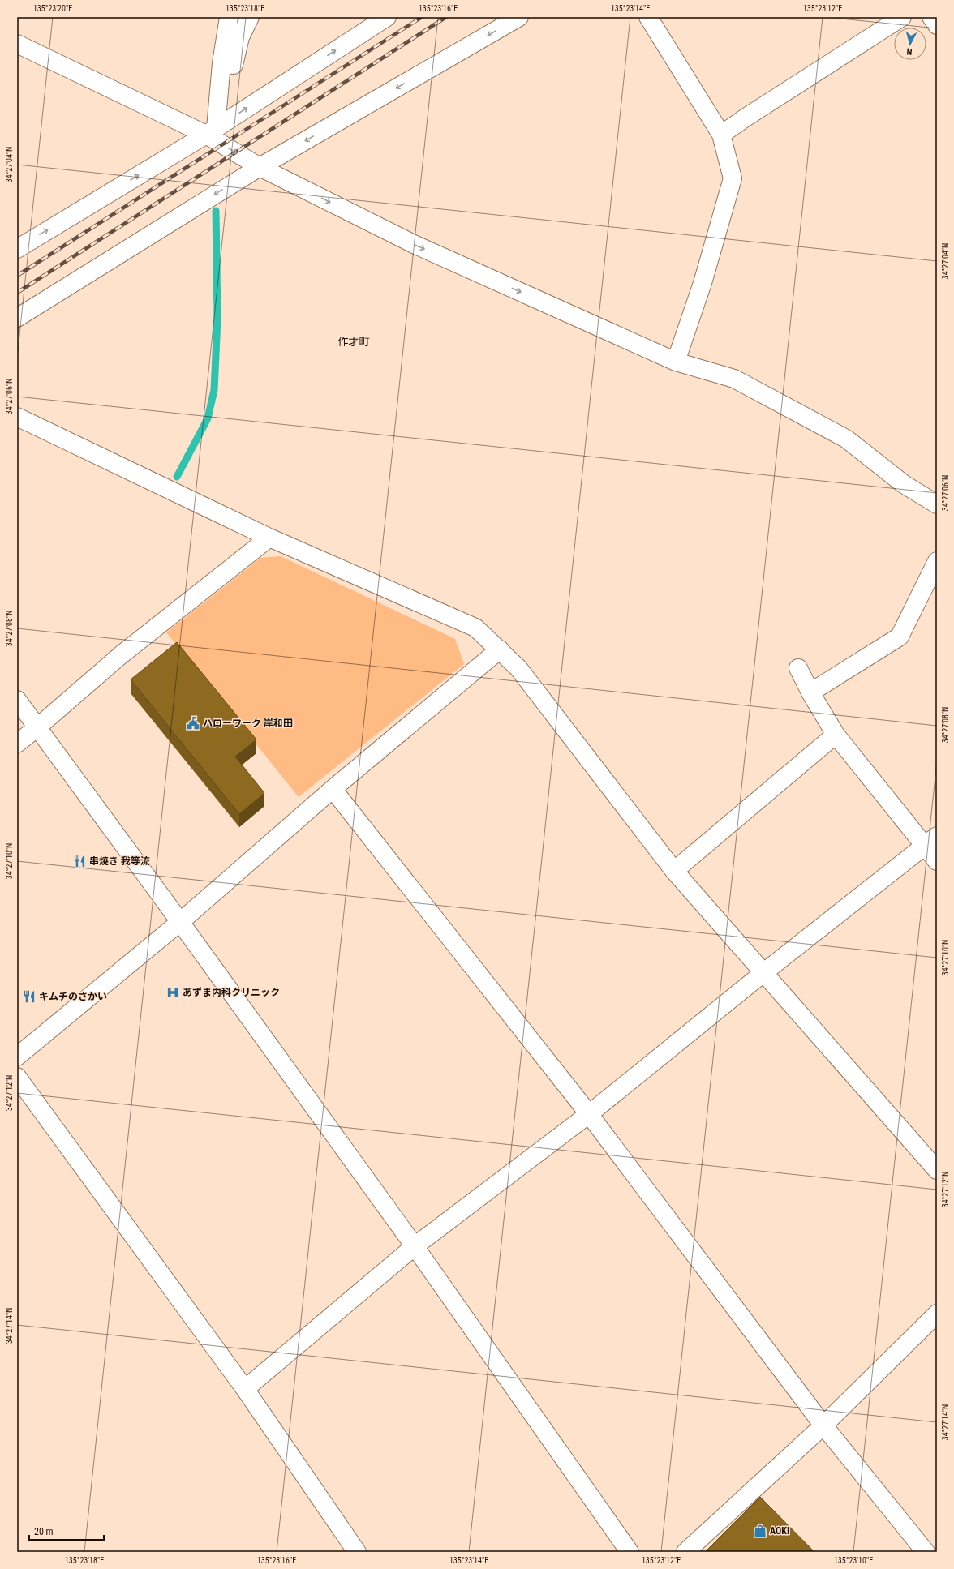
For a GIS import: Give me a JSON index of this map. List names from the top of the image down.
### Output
{
  "districts": ["作才町"],
  "places": {
    "public building": ["ハローワーク 岸和田"],
    "restaurant": ["串焼き 我等流", "キムチのさかい"],
    "hospital": ["あずま内科クリニック"],
    "shop": ["AOKI"]
  },
  "scale_bar": "20 m",
  "north": "bottom",
  "coordinates": [
    "135°23'20\"E",
    "135°23'18\"E",
    "135°23'16\"E",
    "135°23'14\"E",
    "135°23'12\"E",
    "34°27'04\"N",
    "34°27'06\"N",
    "34°27'08\"N",
    "34°27'10\"N",
    "34°27'12\"N",
    "34°27'14\"N",
    "135°23'10\"E"
  ]
}
